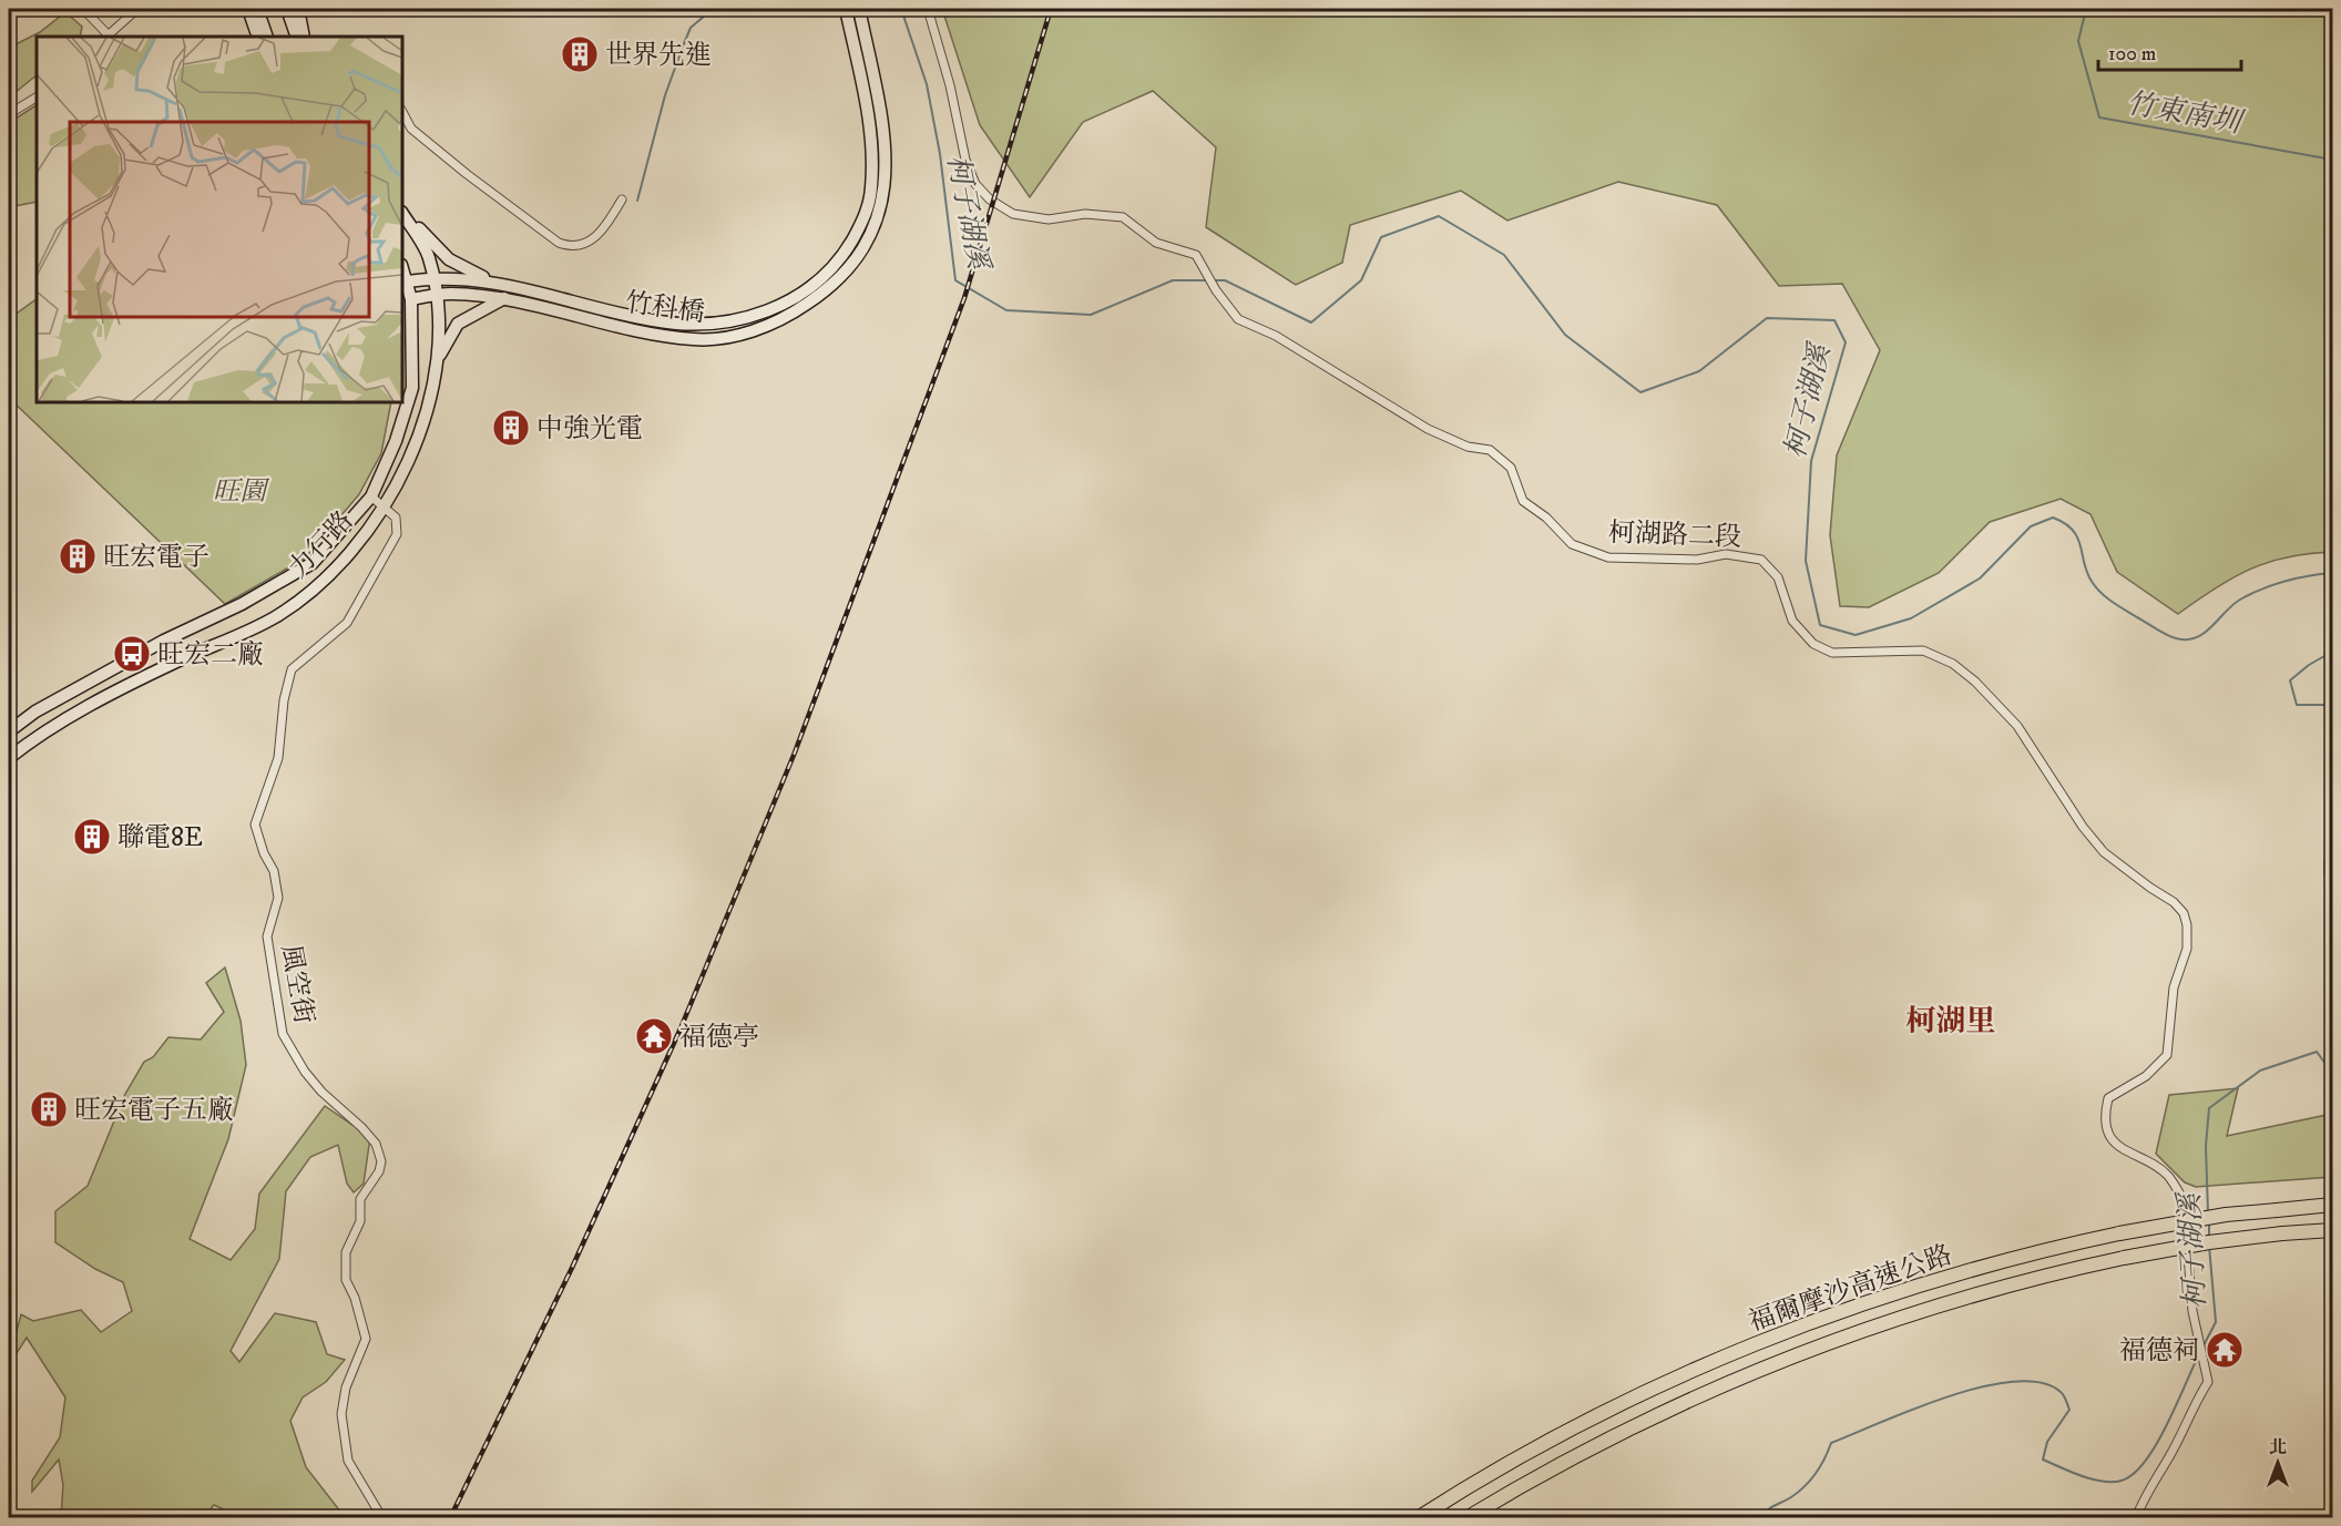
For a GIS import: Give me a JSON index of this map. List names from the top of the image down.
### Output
{
  "streets": {
    "highway": ["福爾摩沙高速公路"],
    "street": [
      "竹科橋",
      "柯湖路二段",
      "力行路",
      "風空街"
    ]
  },
  "crossings": [
    ["竹科橋", "力行路"],
    ["力行路", "風空街"]
  ],
  "districts": ["柯湖里"],
  "water": ["竹東南圳", "柯子湖溪"],
  "parks": ["旺園"],
  "places": {
    "building": [
      "世界先進",
      "中強光電",
      "旺宏電子",
      "聯電8E",
      "旺宏電子五廠"
    ],
    "bus stop": ["旺宏二廠"],
    "temple": ["福德亭", "福德祠"]
  },
  "scale_bar": "100 m",
  "north": "top"
}
